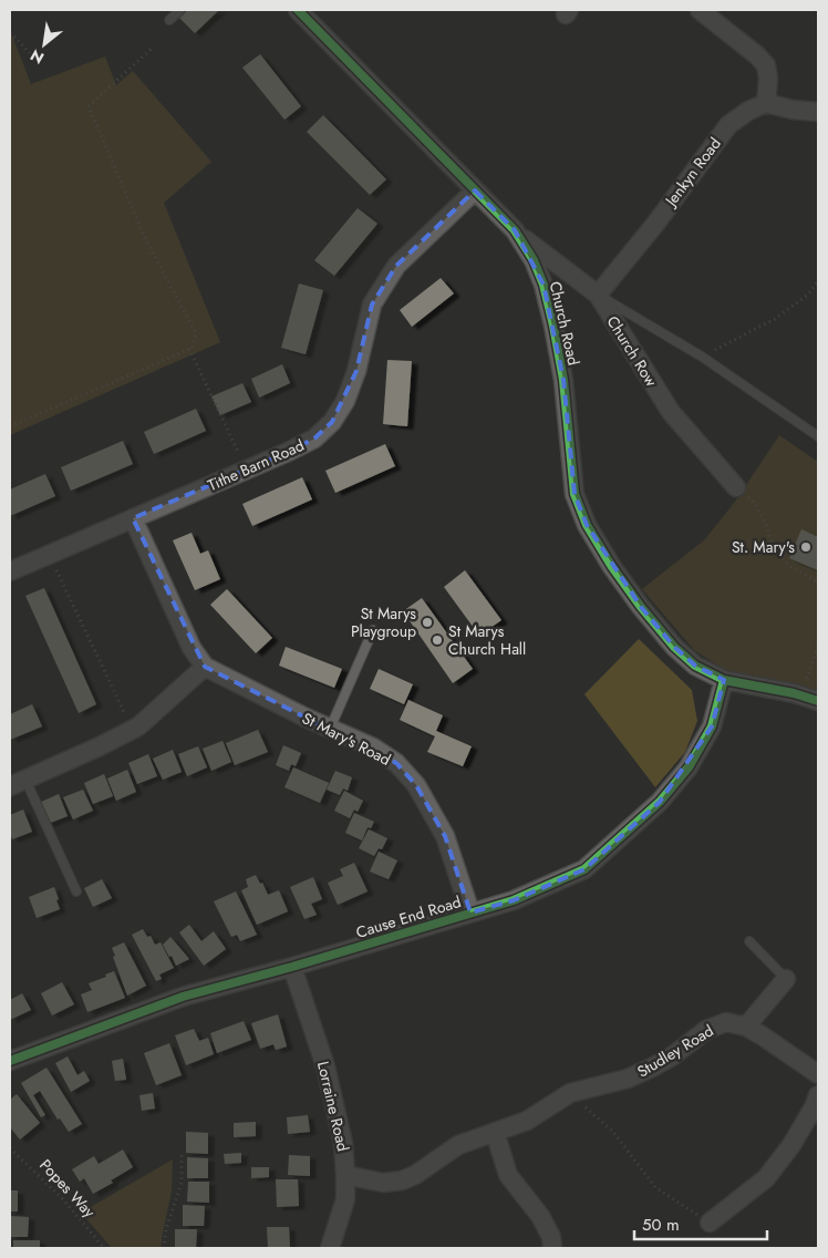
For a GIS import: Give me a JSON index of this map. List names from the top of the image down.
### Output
{
  "streets": {
    "street": [
      "Jenkyn Road",
      "Church Road",
      "Church Row",
      "Tithe Barn Road",
      "St Mary's Road",
      "Cause End Road",
      "Studley Road",
      "Lorraine Road"
    ],
    "path": ["Popes Way"]
  },
  "crossings": [
    ["Jenkyn Road", "Church Row"],
    ["Church Road", "Church Row"],
    ["Church Road", "Tithe Barn Road"],
    ["Church Road", "Cause End Road"],
    ["St Mary's Road", "Cause End Road"],
    ["Cause End Road", "Lorraine Road"],
    ["Studley Road", "Lorraine Road"]
  ],
  "places": ["St. Mary's", "St Marys Playgroup", "St Marys Church Hall"],
  "scale_bar": "50 m",
  "north": "bottom left"
}
